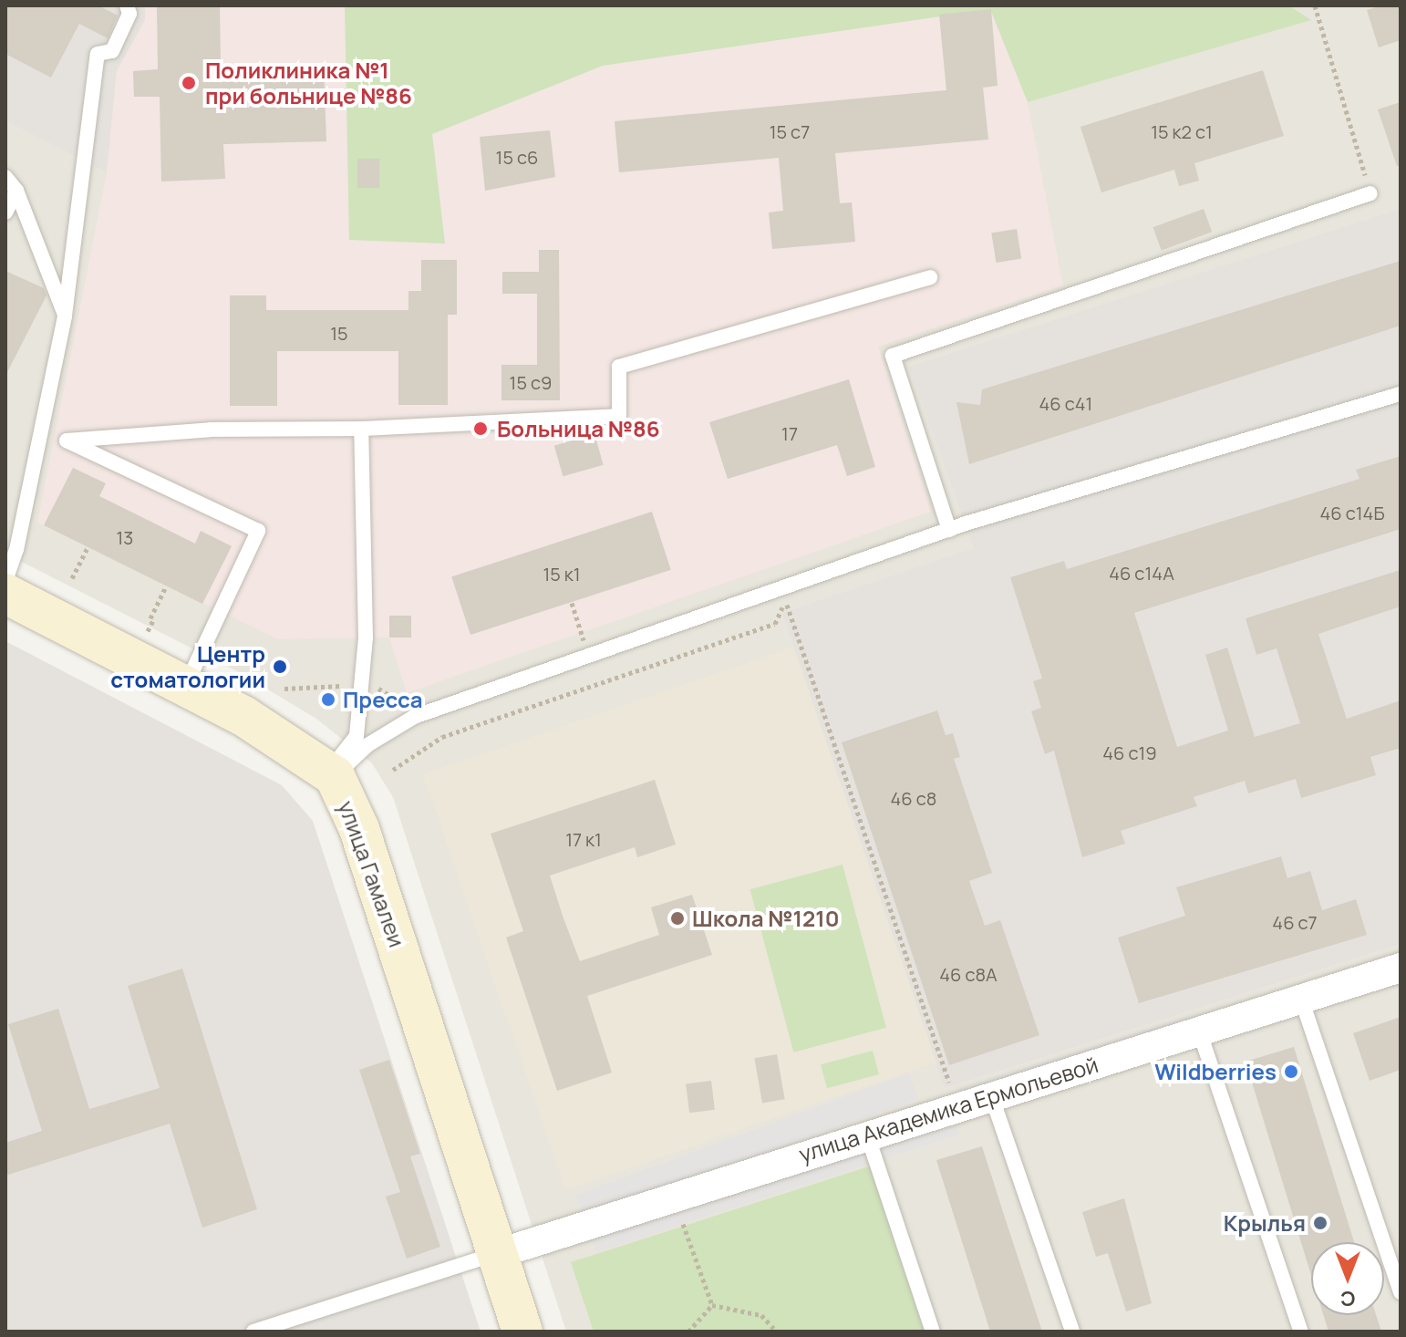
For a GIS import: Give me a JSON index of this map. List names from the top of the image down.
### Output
{
  "streets": {
    "street": ["улица Гамалеи", "улица Академика Ермольевой"]
  },
  "crossings": [
    ["улица Гамалеи", "улица Академика Ермольевой"]
  ],
  "places": [
    "Поликлиника №1 при больнице №86",
    "Больница №86",
    "Центр стоматологии",
    "Пресса",
    "Школа №1210",
    "Wildberries",
    "Крылья"
  ],
  "house_numbers": [
    "15 с7",
    "15 к2 с1",
    "15 с6",
    "15",
    "15 с9",
    "46 с41",
    "17",
    "46 с14Б",
    "13",
    "46 с14А",
    "15 к1",
    "46 с19",
    "46 с8",
    "17 к1",
    "46 с7",
    "46 с8А"
  ],
  "north": "bottom"
}
